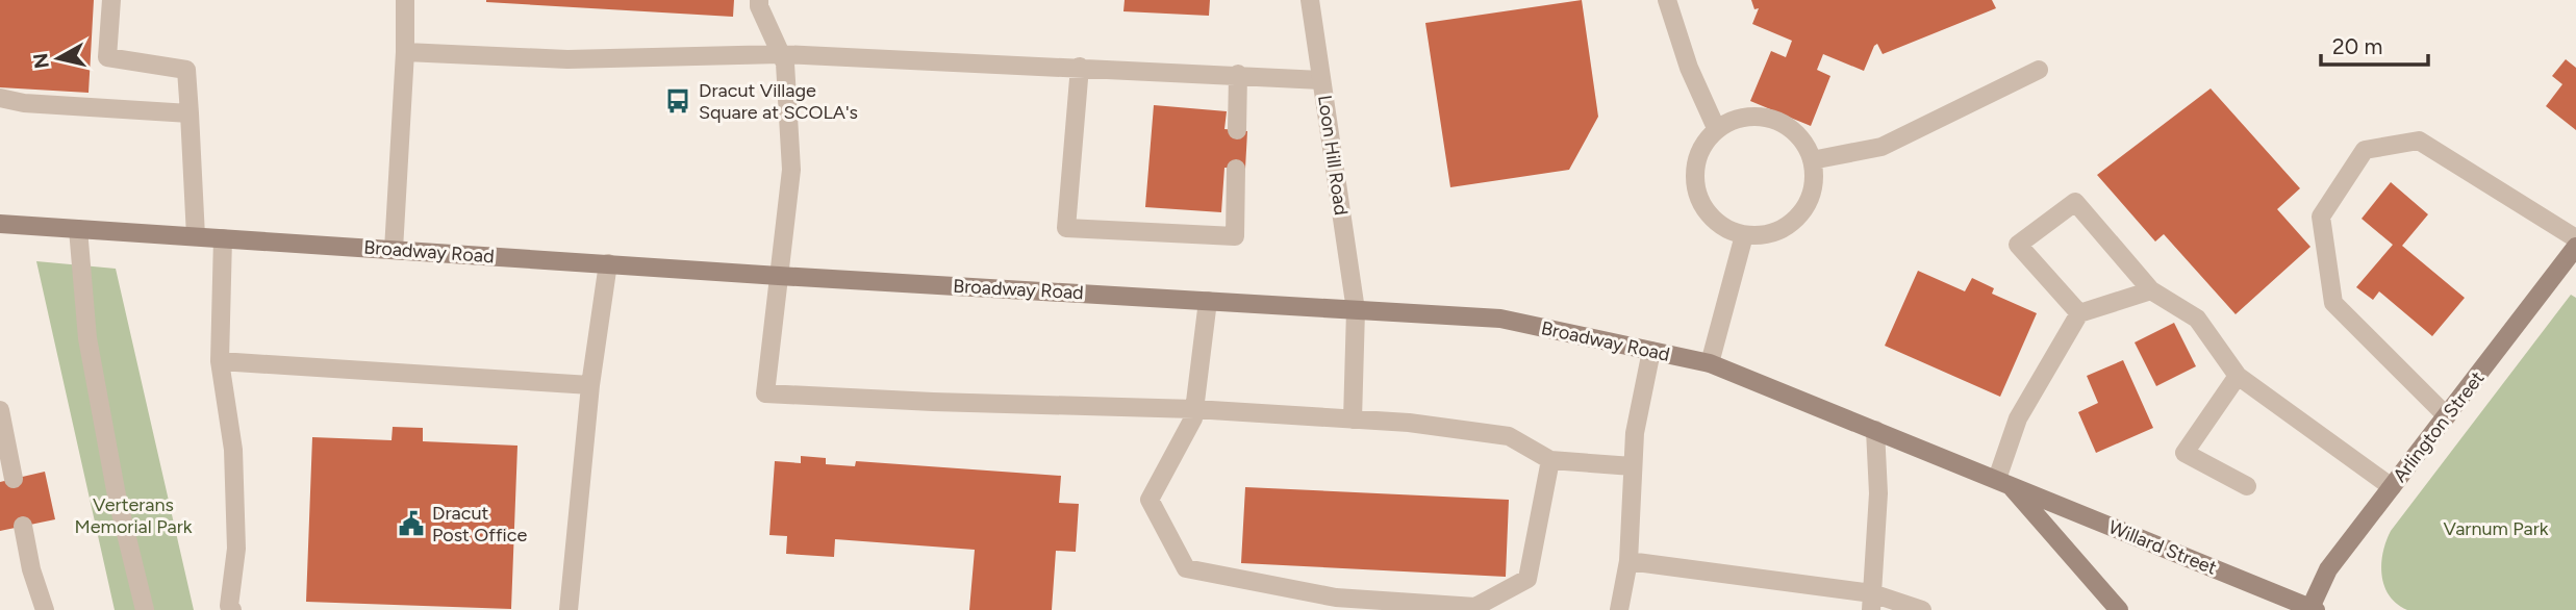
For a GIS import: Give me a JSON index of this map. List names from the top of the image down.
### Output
{
  "streets": {
    "main road": ["Broadway Road", "Arlington Street", "Willard Street"],
    "street": ["Loon Hill Road"]
  },
  "crossings": [
    ["Loon Hill Road", "Broadway Road"],
    ["Broadway Road", "Willard Street"],
    ["Arlington Street", "Willard Street"]
  ],
  "parks": ["Verterans Memorial Park", "Varnum Park"],
  "places": {
    "bus stop": ["Dracut Village Square at SCOLA's"],
    "public building": ["Dracut Post Office"]
  },
  "scale_bar": "20 m",
  "north": "left"
}
